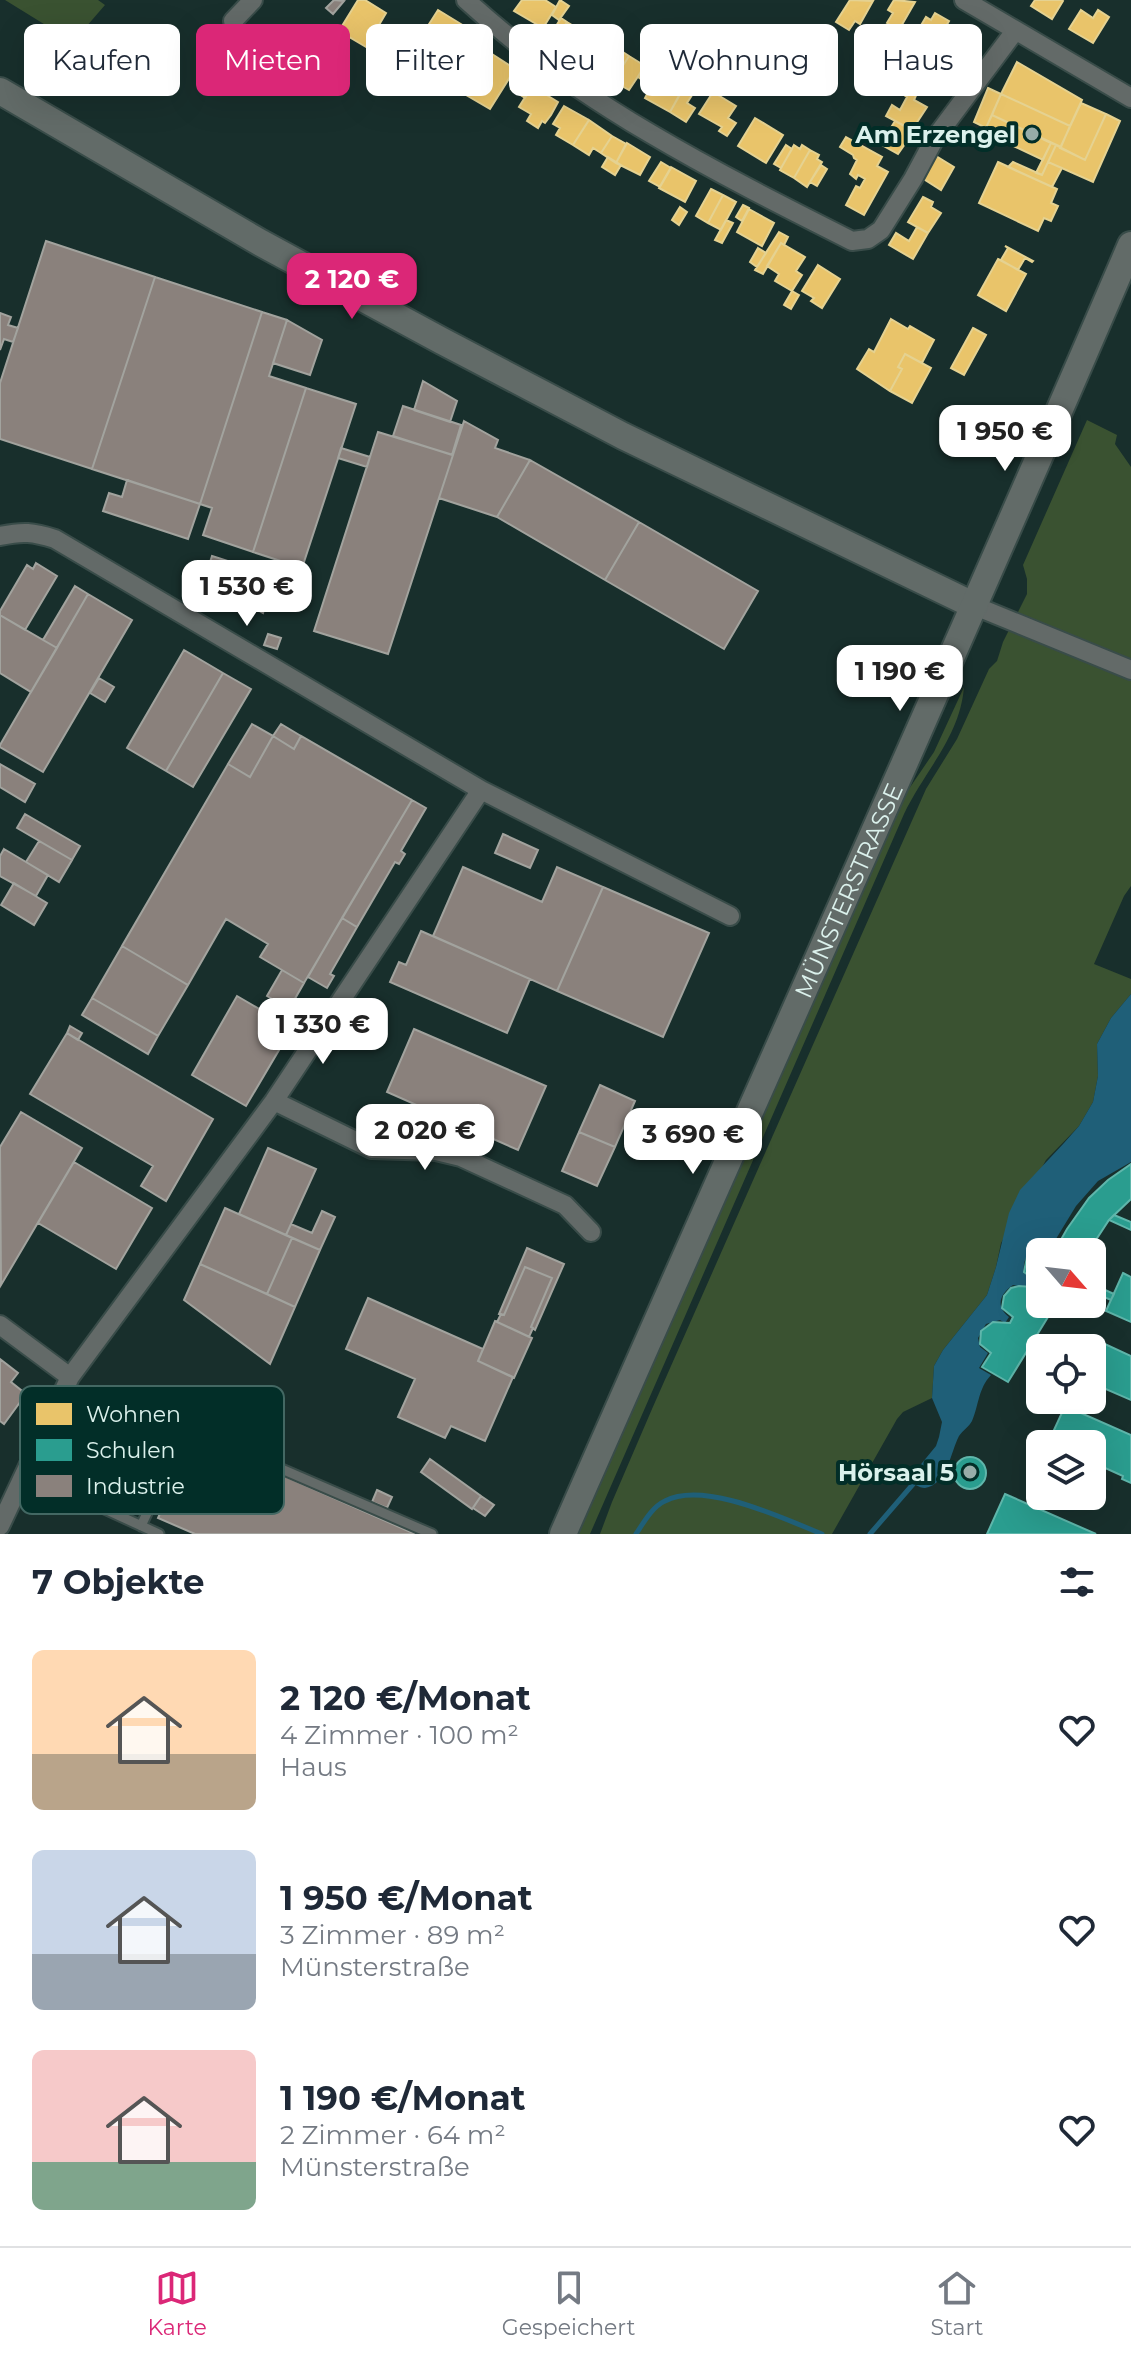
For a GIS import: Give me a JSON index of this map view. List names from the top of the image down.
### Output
{
  "streets": {
    "main road": ["MÜNSTERSTRASSE"]
  },
  "places": ["Am Erzengel", "Hörsaal 5"],
  "legend": ["Wohnen", "Schulen", "Industrie"],
  "north": "bottom right",
  "page": {
    "chip": [
      "Kaufen",
      "Mieten",
      "Filter",
      "Neu",
      "Wohnung",
      "Haus"
    ],
    "price": [
      "2 120 €",
      "1 950 €",
      "1 530 €",
      "1 190 €",
      "1 330 €",
      "2 020 €",
      "3 690 €"
    ],
    "heading": "7 Objekte",
    "list": [
      {
        "name": "2 120 €/Monat",
        "note": "4 Zimmer · 100 m² · Haus"
      },
      {
        "name": "1 950 €/Monat",
        "note": "3 Zimmer · 89 m² · Münsterstraße"
      },
      {
        "name": "1 190 €/Monat",
        "note": "2 Zimmer · 64 m² · Münsterstraße"
      }
    ],
    "tabs": ["Karte", "Gespeichert", "Start"]
  }
}
